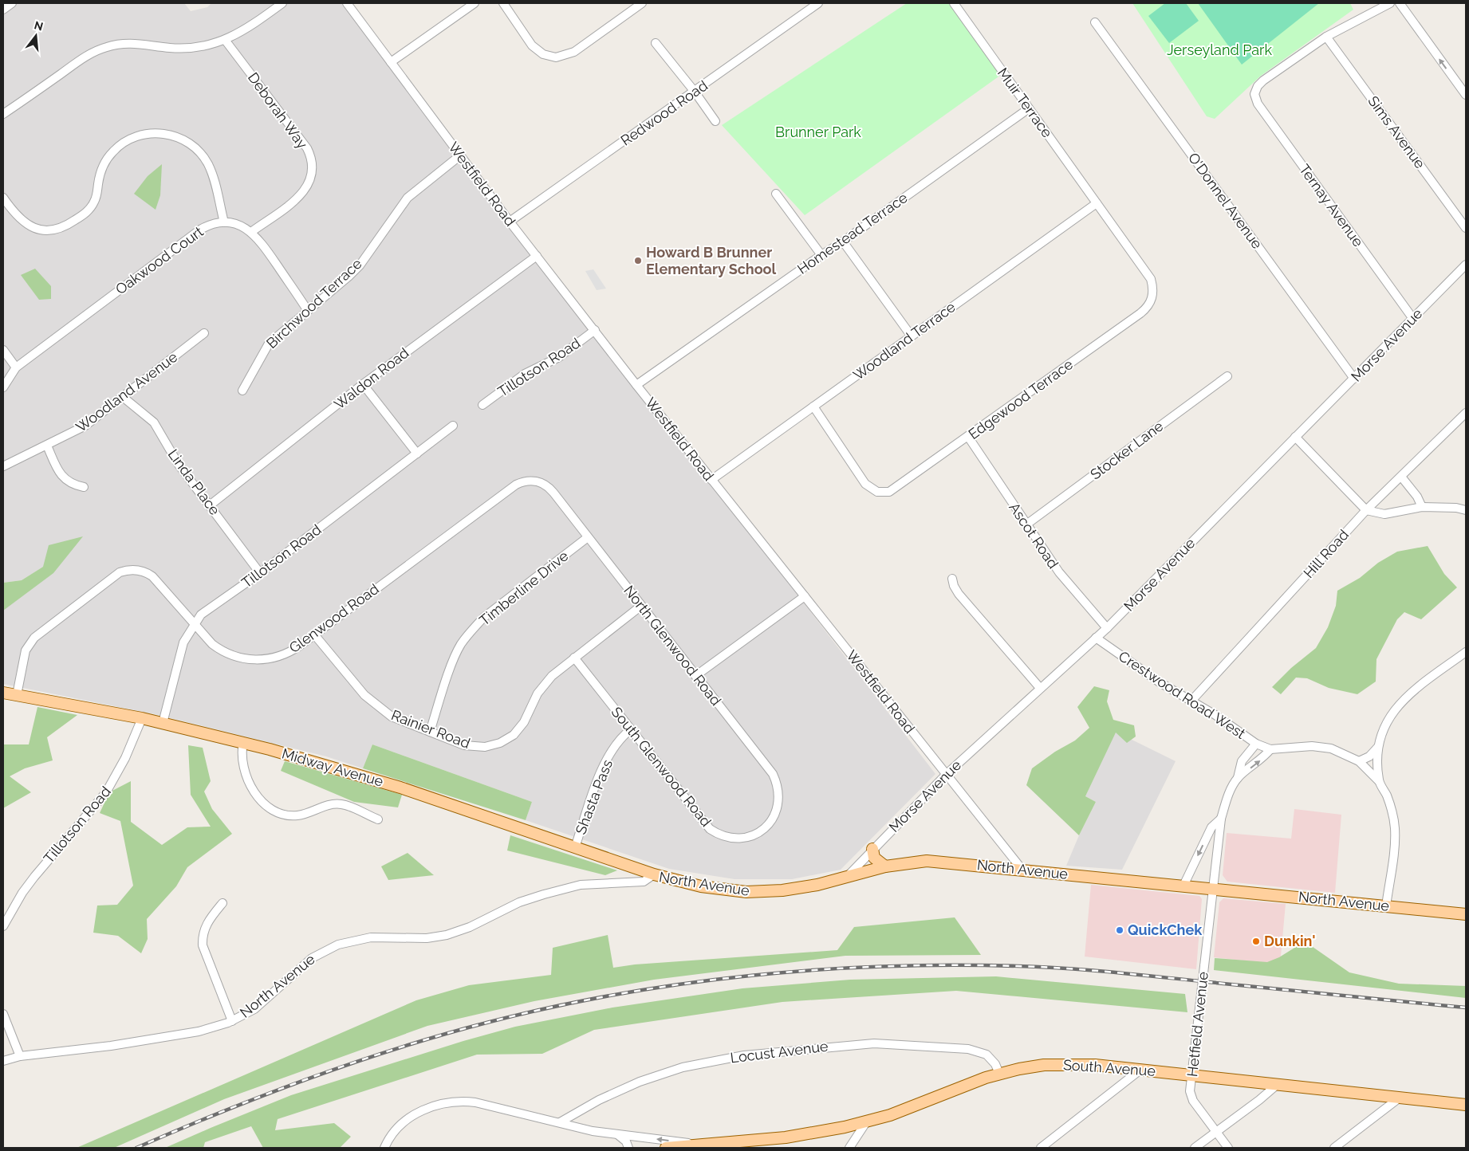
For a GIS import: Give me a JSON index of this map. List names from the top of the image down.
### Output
{
  "streets": {
    "main road": ["Midway Avenue", "North Avenue", "South Avenue"],
    "street": [
      "Muir Terrace",
      "Deborah Way",
      "Redwood Road",
      "Sims Avenue",
      "Westfield Road",
      "O'Donnel Avenue",
      "Ternay Avenue",
      "Homestead Terrace",
      "Oakwood Court",
      "Birchwood Terrace",
      "Woodland Terrace",
      "Morse Avenue",
      "Tillotson Road",
      "Waldon Road",
      "Woodland Avenue",
      "Edgewood Terrace",
      "Stocker Lane",
      "Linda Place",
      "Ascot Road",
      "Hill Road",
      "Timberline Drive",
      "Glenwood Road",
      "North Glenwood Road",
      "Crestwood Road West",
      "Rainier Road",
      "South Glenwood Road",
      "Shasta Pass",
      "Hetfield Avenue",
      "Locust Avenue"
    ]
  },
  "crossings": [
    ["Muir Terrace", "Homestead Terrace"],
    ["Muir Terrace", "Woodland Terrace"],
    ["Muir Terrace", "Edgewood Terrace"],
    ["Deborah Way", "Oakwood Court"],
    ["Redwood Road", "Westfield Road"],
    ["Sims Avenue", "Ternay Avenue"],
    ["Westfield Road", "Homestead Terrace"],
    ["Westfield Road", "Birchwood Terrace"],
    ["Westfield Road", "Woodland Terrace"],
    ["Westfield Road", "Morse Avenue"],
    ["Westfield Road", "Tillotson Road"],
    ["Westfield Road", "Waldon Road"],
    ["Westfield Road", "North Avenue"],
    ["O'Donnel Avenue", "Morse Avenue"],
    ["Ternay Avenue", "Morse Avenue"],
    ["Oakwood Court", "Birchwood Terrace"],
    ["Woodland Terrace", "Edgewood Terrace"],
    ["Morse Avenue", "Ascot Road"],
    ["Morse Avenue", "Crestwood Road West"],
    ["Morse Avenue", "North Avenue"],
    ["Tillotson Road", "Linda Place"],
    ["Tillotson Road", "Glenwood Road"],
    ["Tillotson Road", "Midway Avenue"],
    ["Waldon Road", "Linda Place"],
    ["Woodland Avenue", "Linda Place"],
    ["Edgewood Terrace", "Ascot Road"],
    ["Stocker Lane", "Ascot Road"],
    ["Hill Road", "Crestwood Road West"],
    ["Timberline Drive", "North Glenwood Road"],
    ["Timberline Drive", "Rainier Road"],
    ["Glenwood Road", "North Glenwood Road"],
    ["Glenwood Road", "Rainier Road"],
    ["Glenwood Road", "Midway Avenue"],
    ["North Glenwood Road", "Rainier Road"],
    ["North Glenwood Road", "South Glenwood Road"],
    ["Rainier Road", "South Glenwood Road"],
    ["South Glenwood Road", "Shasta Pass"],
    ["Midway Avenue", "Shasta Pass"],
    ["Midway Avenue", "North Avenue"],
    ["North Avenue", "Hetfield Avenue"],
    ["Hetfield Avenue", "South Avenue"],
    ["Locust Avenue", "South Avenue"]
  ],
  "parks": ["Jerseyland Park", "Brunner Park"],
  "places": ["Howard B Brunner Elementary School", "QuickChek", "Dunkin'"],
  "north": "top"
}
